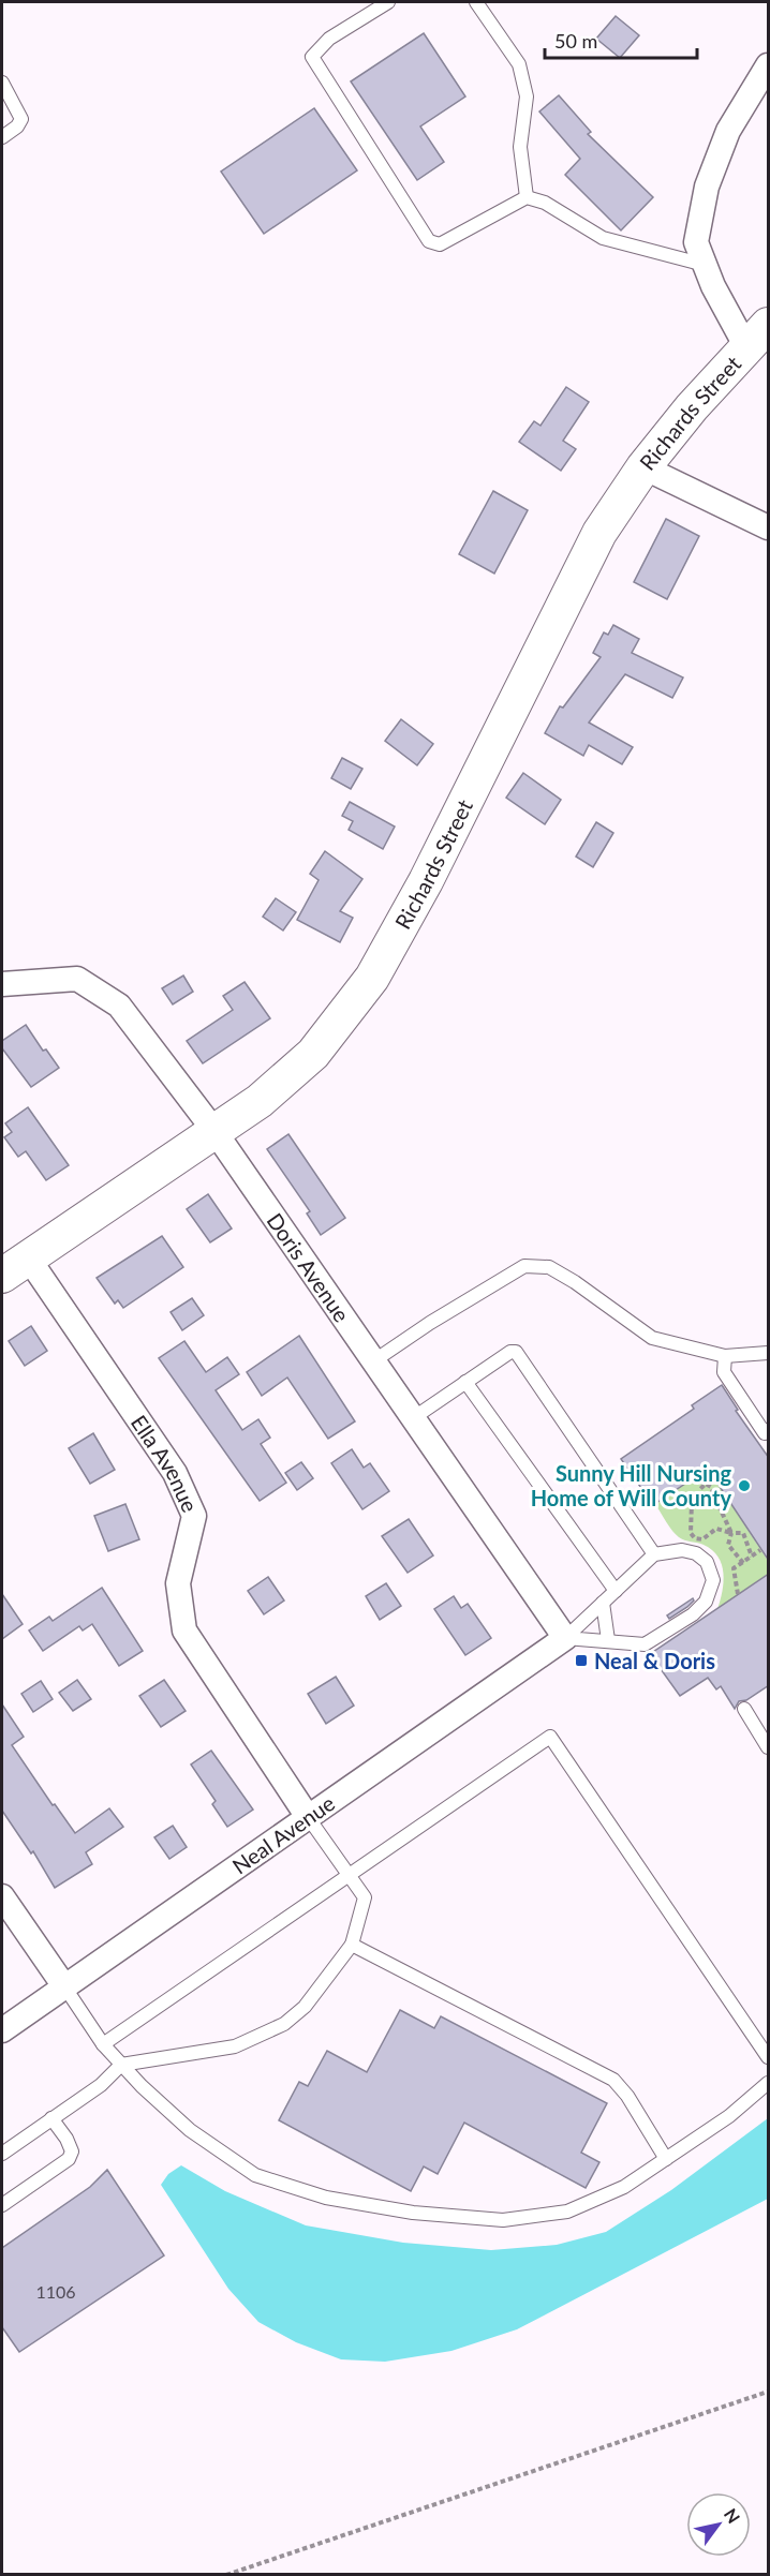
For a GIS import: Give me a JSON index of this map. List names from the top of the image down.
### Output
{
  "streets": {
    "street": [
      "Richards Street",
      "Doris Avenue",
      "Ella Avenue",
      "Neal Avenue"
    ]
  },
  "crossings": [
    ["Richards Street", "Doris Avenue"],
    ["Richards Street", "Ella Avenue"],
    ["Doris Avenue", "Neal Avenue"],
    ["Ella Avenue", "Neal Avenue"]
  ],
  "places": {
    "other": ["Sunny Hill Nursing Home of Will County"],
    "transit": ["Neal & Doris"]
  },
  "house_numbers": ["1106"],
  "scale_bar": "50 m",
  "north": "top right"
}
